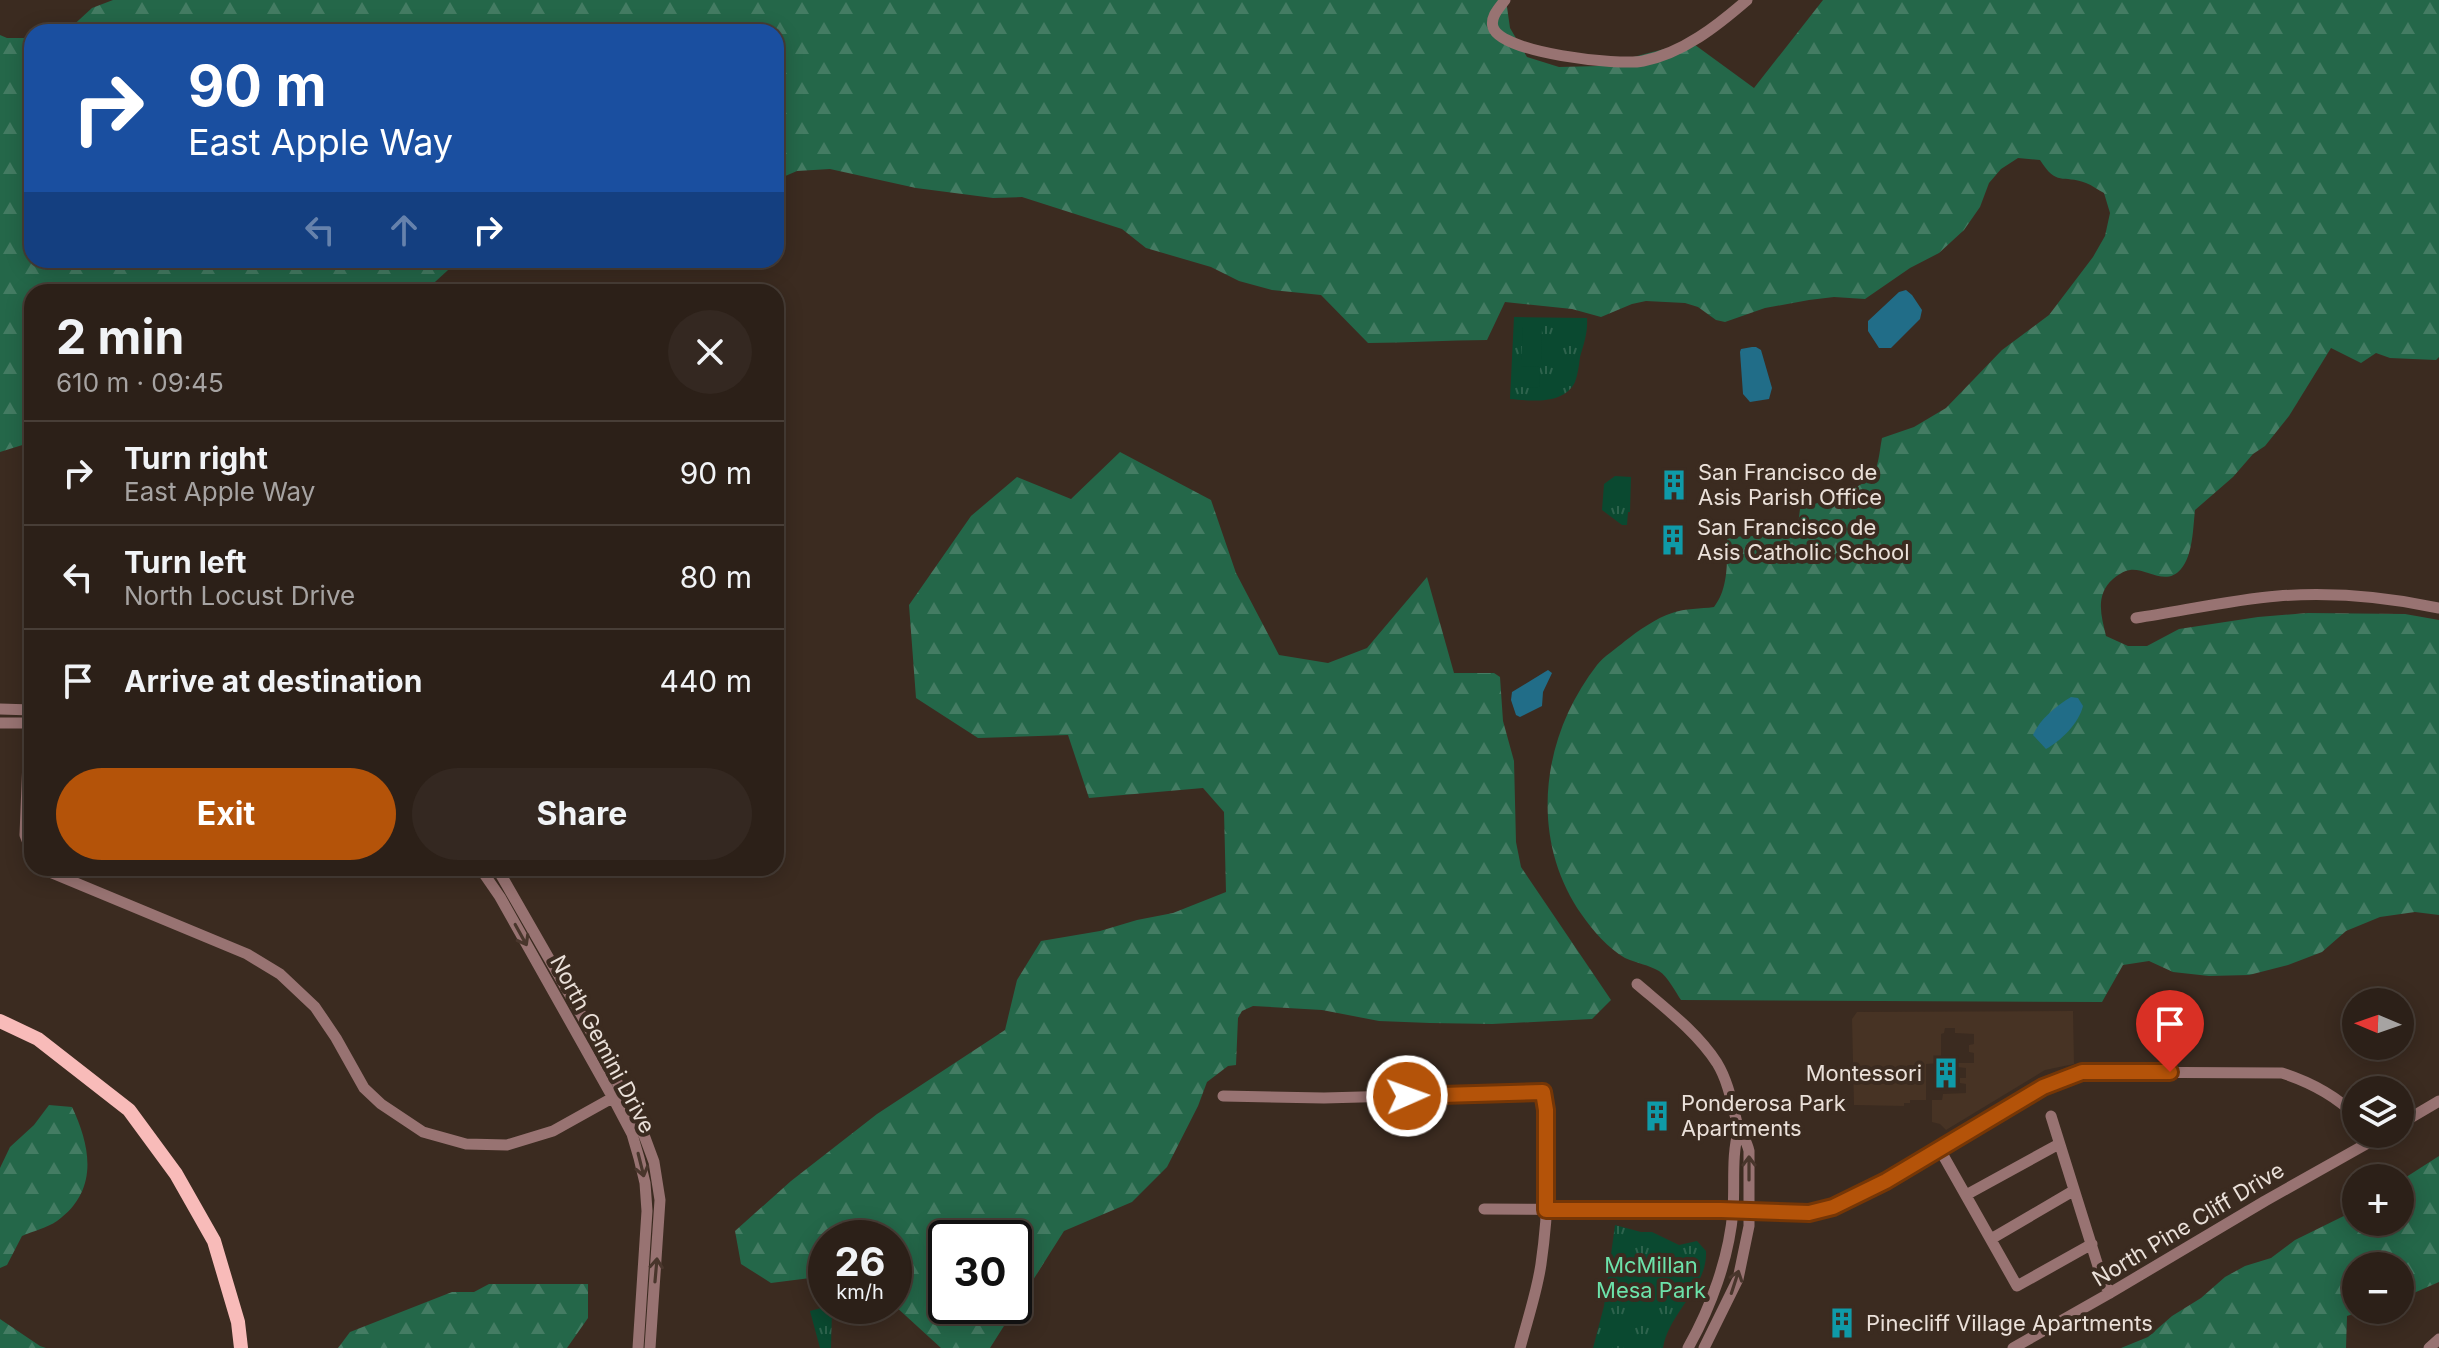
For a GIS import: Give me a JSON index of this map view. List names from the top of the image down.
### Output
{
  "streets": {
    "street": ["North Gemini Drive", "North Pine Cliff Drive"]
  },
  "parks": ["McMillan Mesa Park"],
  "places": {
    "building": [
      "San Francisco de Asis Parish Office",
      "San Francisco de Asis Catholic School",
      "Montessori",
      "Ponderosa Park Apartments",
      "Pinecliff Village Apartments"
    ]
  },
  "north": "left",
  "page": {
    "turn": ["90 m", "East Apple Way"],
    "heading": ["2 min", "610 m · 09:45"],
    "list": [
      {
        "name": "Turn right",
        "note": "East Apple Way",
        "value": "90 m"
      },
      {
        "name": "Turn left",
        "note": "North Locust Drive",
        "value": "80 m"
      },
      {
        "name": "Arrive at destination",
        "value": "440 m"
      }
    ],
    "buttons": ["Exit", "Share"],
    "map_buttons": ["+", "−"],
    "speed": "26 km/h",
    "limit": "30"
  }
}
